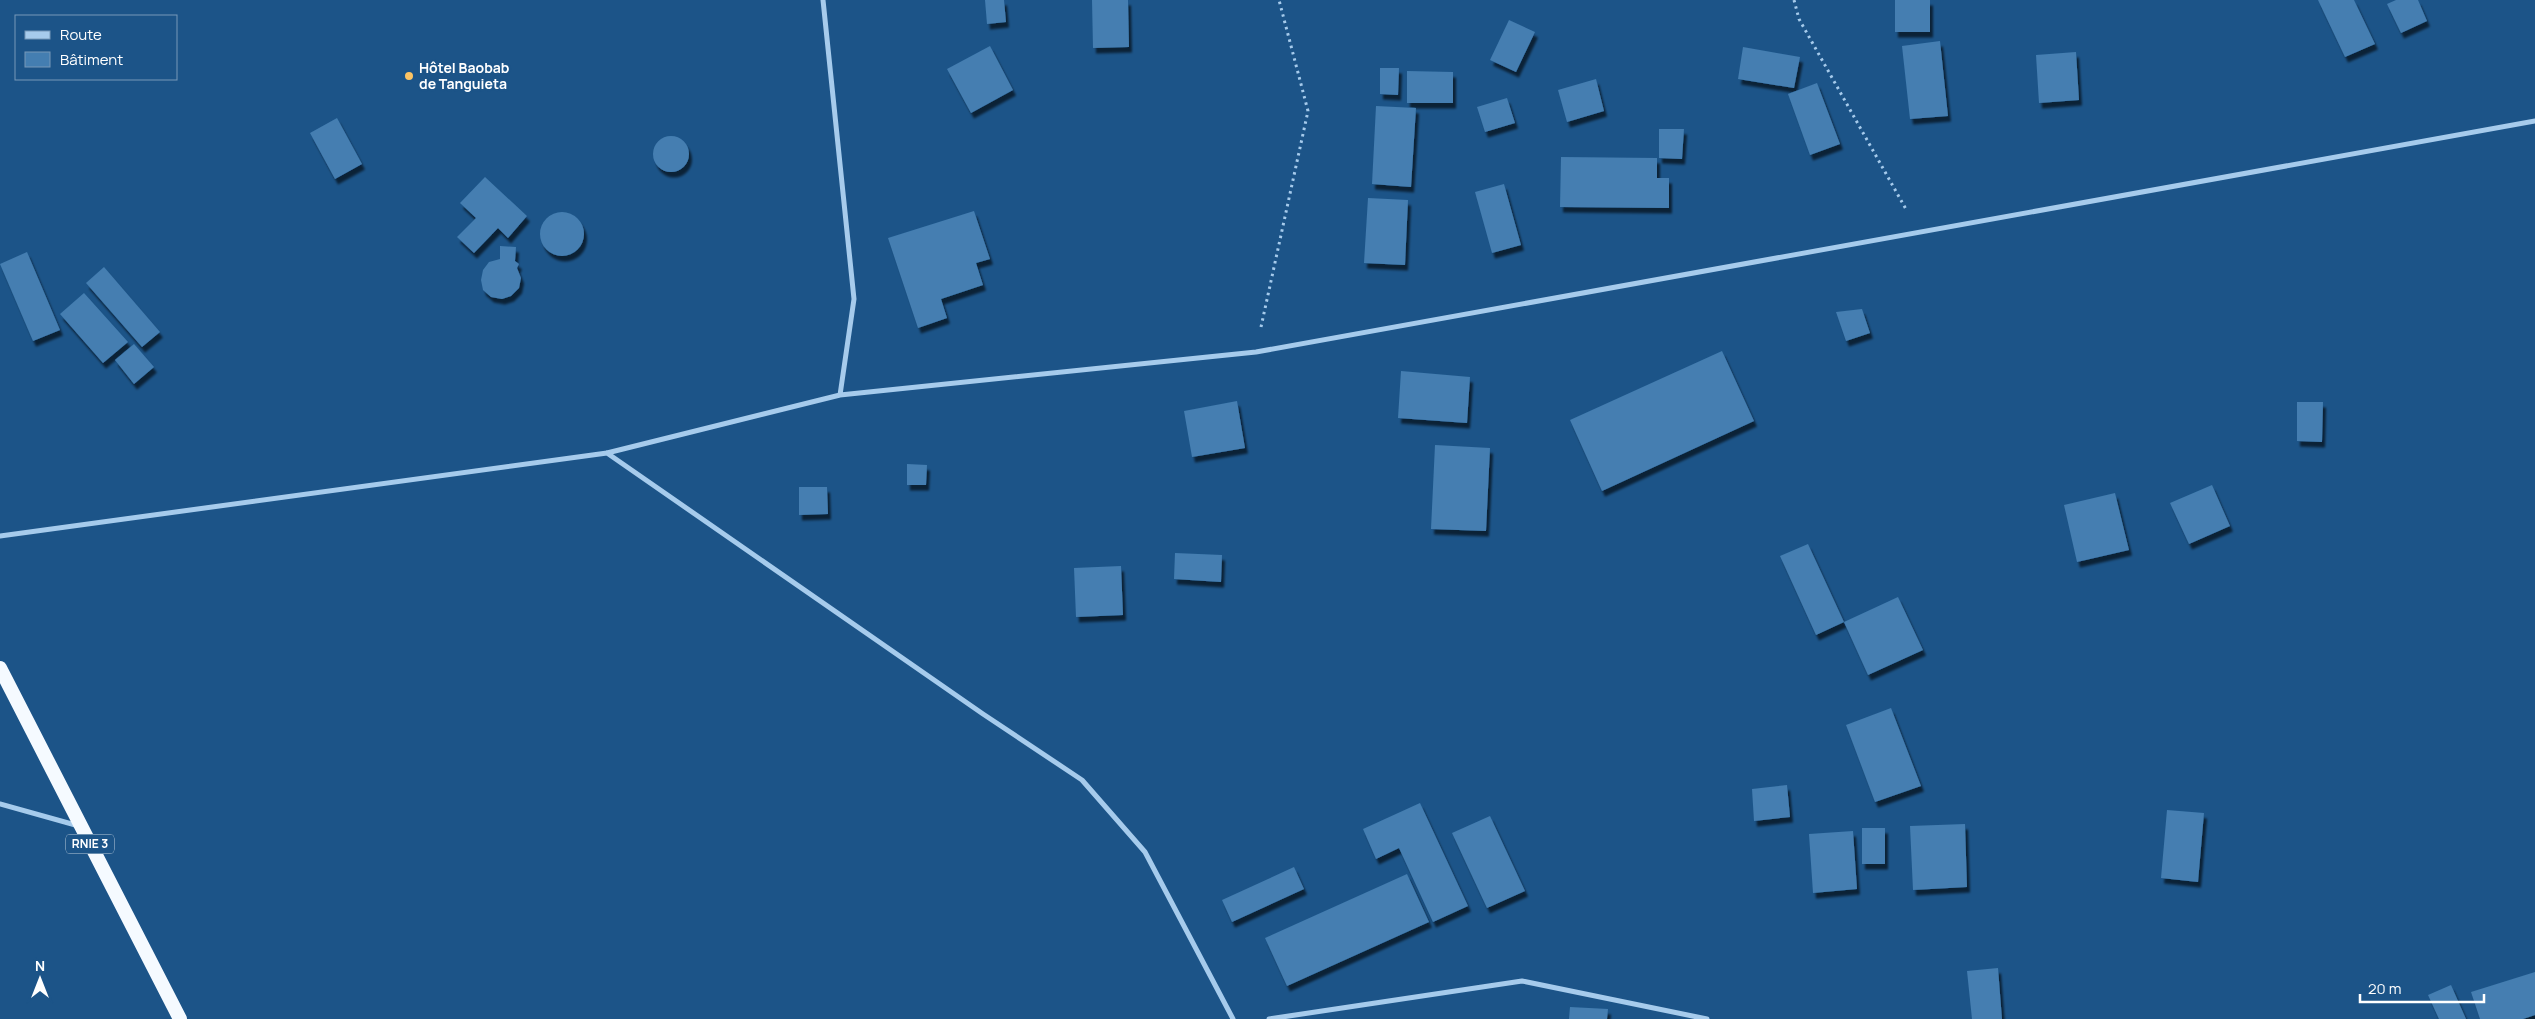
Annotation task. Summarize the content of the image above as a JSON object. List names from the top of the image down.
{
  "streets": {
    "highway": ["RNIE 3"]
  },
  "places": ["Hôtel Baobab de Tanguieta"],
  "legend": ["Route", "Bâtiment"],
  "scale_bar": "20 m",
  "north": "top"
}
